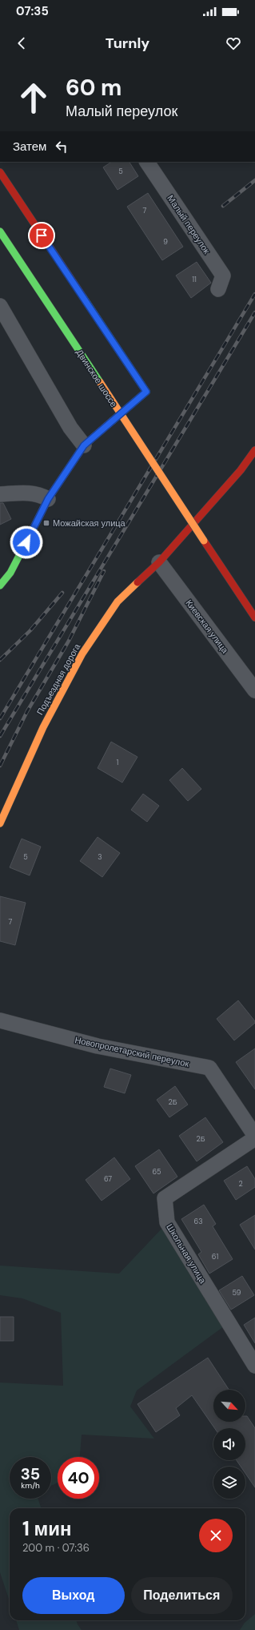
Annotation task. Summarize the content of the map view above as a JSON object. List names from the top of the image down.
{
  "streets": {
    "street": [
      "Малый переулок",
      "Двинское шоссе",
      "Киевская улица",
      "Подъездная дорога",
      "Новопролетарский переулок",
      "Школьная улица"
    ]
  },
  "crossings": [
    ["Киевская улица", "Подъездная дорога"],
    ["Новопролетарский переулок", "Школьная улица"]
  ],
  "places": {
    "transit": ["Можайская улица"]
  },
  "house_numbers": [
    "5",
    "7",
    "9",
    "11",
    "1",
    "5",
    "3",
    "7",
    "2Б",
    "2Б",
    "65",
    "67",
    "2",
    "63",
    "61",
    "59"
  ],
  "north": "bottom right",
  "page": {
    "status": "07:35",
    "header": "Turnly",
    "turn": ["60 m", "Малый переулок"],
    "then": "Затем",
    "speed": "35 km/h",
    "limit": "40",
    "heading": ["1 мин", "200 m · 07:36"],
    "buttons": ["Выход", "Поделиться"]
  }
}
